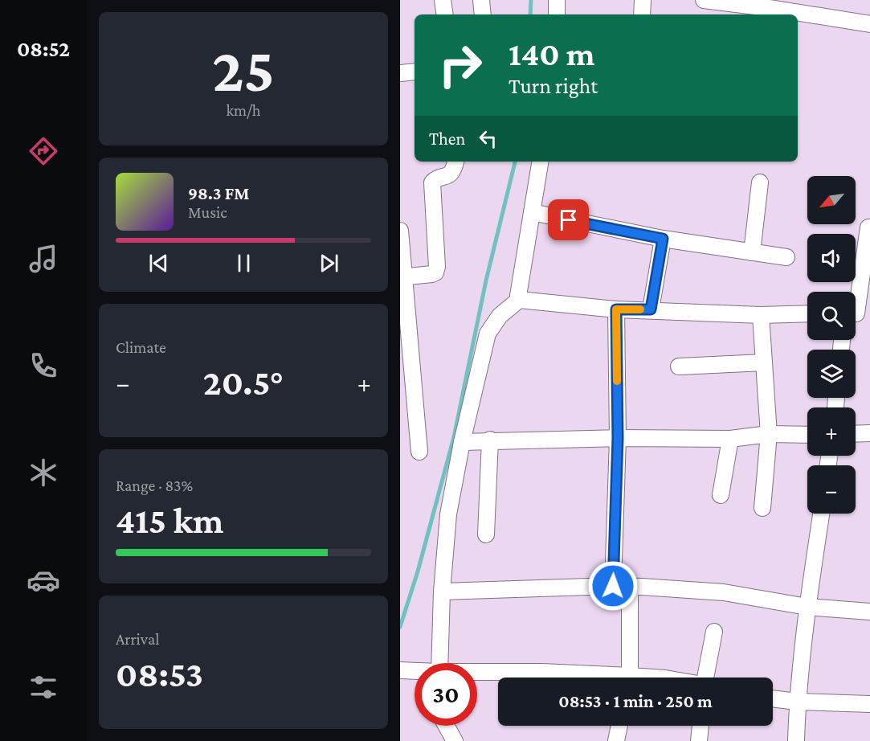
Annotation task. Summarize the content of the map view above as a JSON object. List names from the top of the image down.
{
  "north": "bottom left",
  "page": {
    "tabs": "08:52",
    "tile": [
      ["25", "km/h"],
      "Climate",
      ["Range · 83%", "415 km"],
      ["Arrival", "08:53"]
    ],
    "turn": ["140 m", "Turn right"],
    "then": "Then",
    "song": ["98.3 FM", "Music"],
    "map_buttons": ["+", "−"],
    "heat": ["−", "20.5°", "+"],
    "limit": "30",
    "trip": "08:53 · 1 min · 250 m"
  }
}
